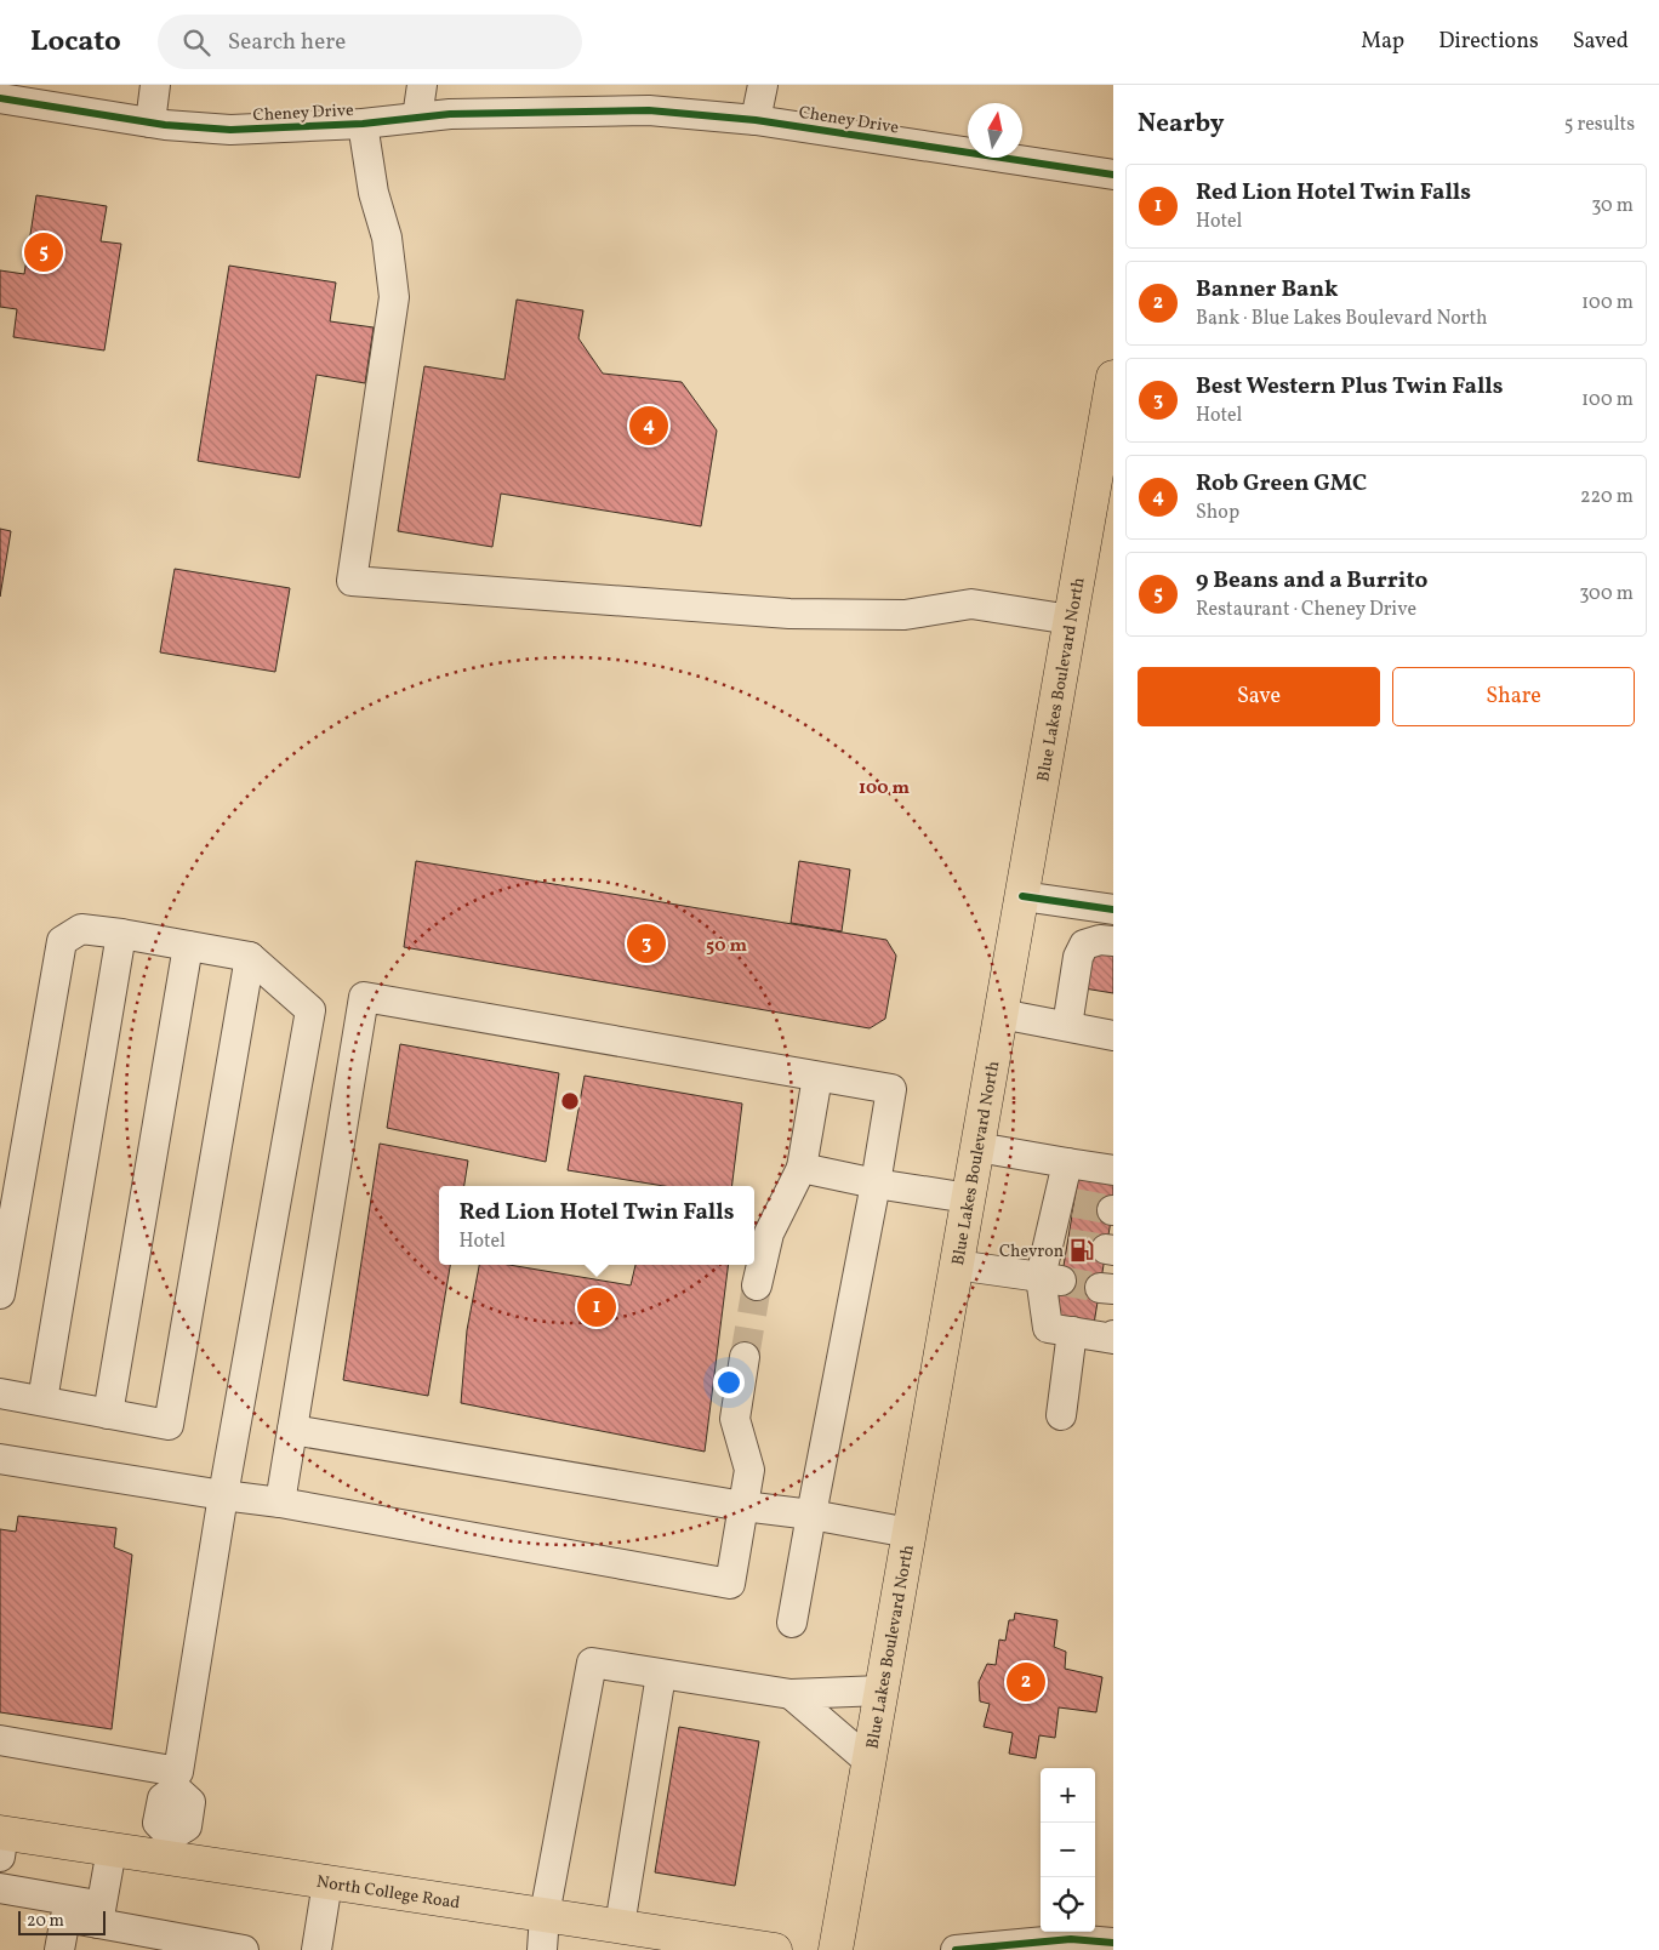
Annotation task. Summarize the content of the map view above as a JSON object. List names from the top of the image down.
{
  "streets": {
    "main road": ["Blue Lakes Boulevard North", "North College Road"],
    "street": ["Cheney Drive"]
  },
  "places": {
    "fuel station": ["Chevron"]
  },
  "scale_bar": "20 m",
  "north": "top",
  "page": {
    "header": "Locato",
    "search": "Search here",
    "nav": ["Map", "Directions", "Saved"],
    "heading": ["Nearby", "5 results"],
    "list": [
      {
        "mark": "1",
        "name": "Red Lion Hotel Twin Falls",
        "note": "Hotel",
        "value": "30 m"
      },
      {
        "mark": "2",
        "name": "Banner Bank",
        "note": "Bank · Blue Lakes Boulevard North",
        "value": "100 m"
      },
      {
        "mark": "3",
        "name": "Best Western Plus Twin Falls",
        "note": "Hotel",
        "value": "100 m"
      },
      {
        "mark": "4",
        "name": "Rob Green GMC",
        "note": "Shop",
        "value": "220 m"
      },
      {
        "mark": "5",
        "name": "9 Beans and a Burrito",
        "note": "Restaurant · Cheney Drive",
        "value": "300 m"
      }
    ],
    "pins": [
      "5",
      "4",
      "3",
      "1",
      "2"
    ],
    "buttons": ["Save", "Share"],
    "popup": ["Red Lion Hotel Twin Falls", "Hotel"],
    "map_buttons": ["+", "−"],
    "scale": "20 m"
  },
  "rings": ["100 m", "50 m"]
}
